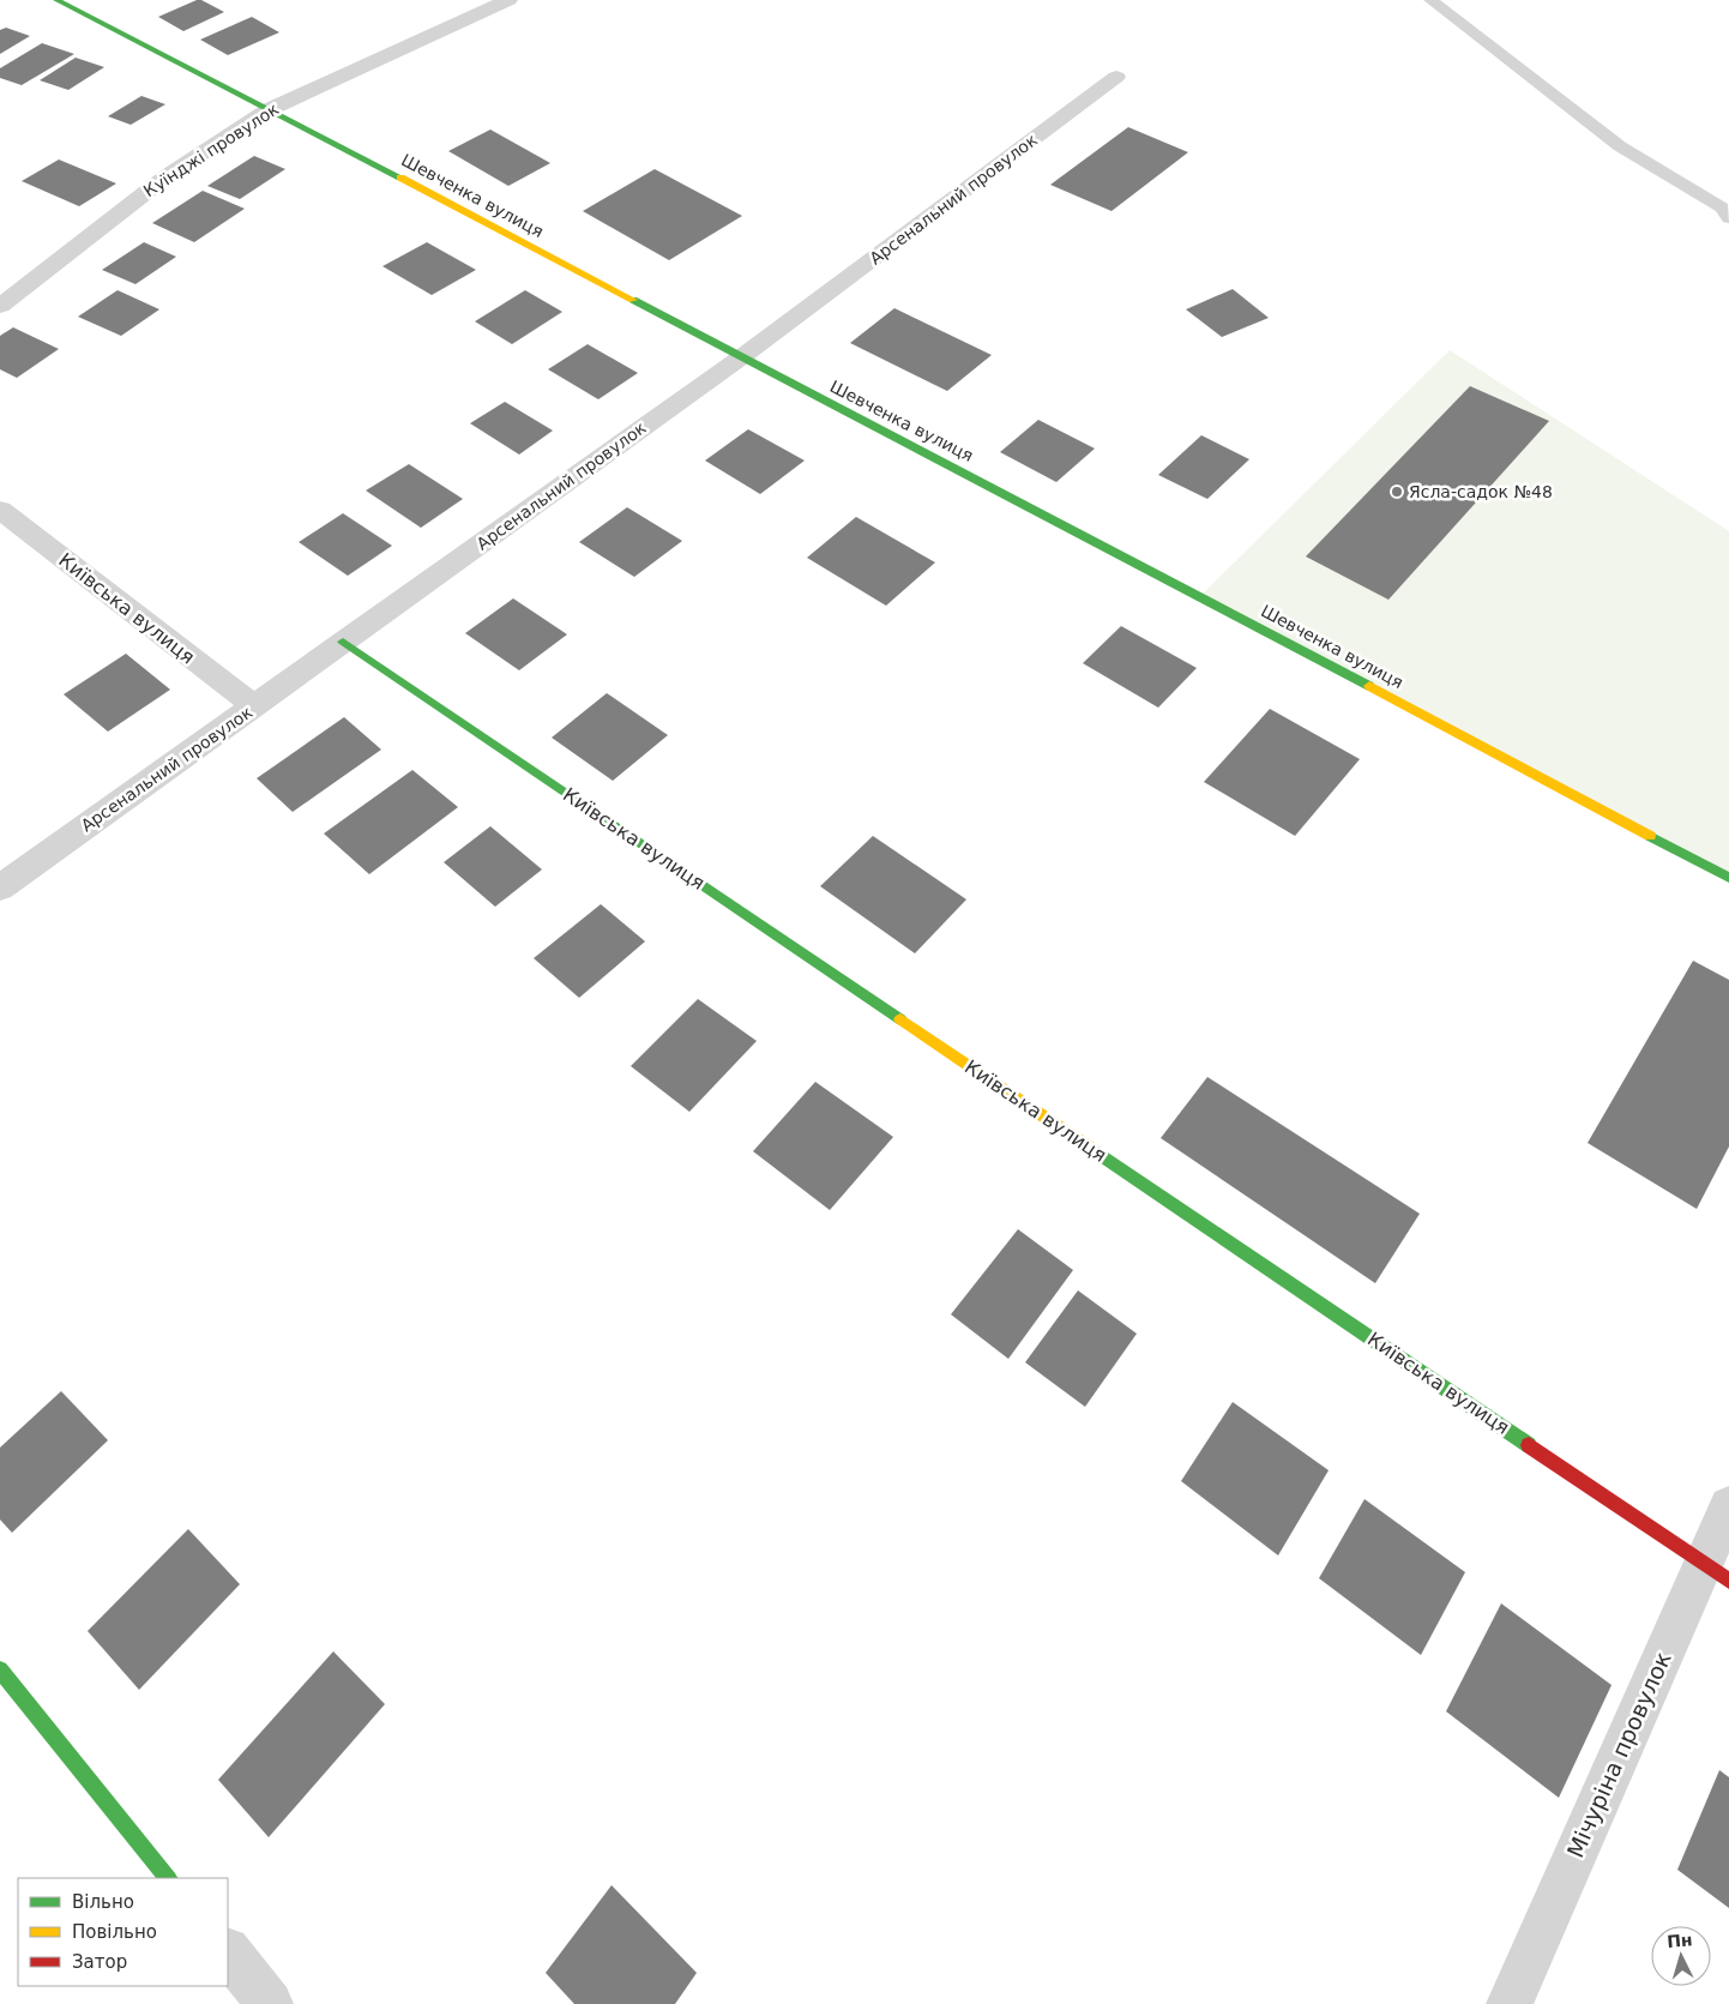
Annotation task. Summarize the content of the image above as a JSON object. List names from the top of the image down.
{
  "streets": {
    "street": [
      "Куїнджі провулок",
      "Шевченка вулиця",
      "Арсенальний провулок",
      "Київська вулиця",
      "Мічуріна провулок"
    ]
  },
  "crossings": [
    ["Куїнджі провулок", "Шевченка вулиця"],
    ["Шевченка вулиця", "Арсенальний провулок"],
    ["Арсенальний провулок", "Київська вулиця"],
    ["Київська вулиця", "Мічуріна провулок"]
  ],
  "places": ["Ясла-садок №48"],
  "legend": ["Вільно", "Повільно", "Затор"],
  "north": "top"
}
